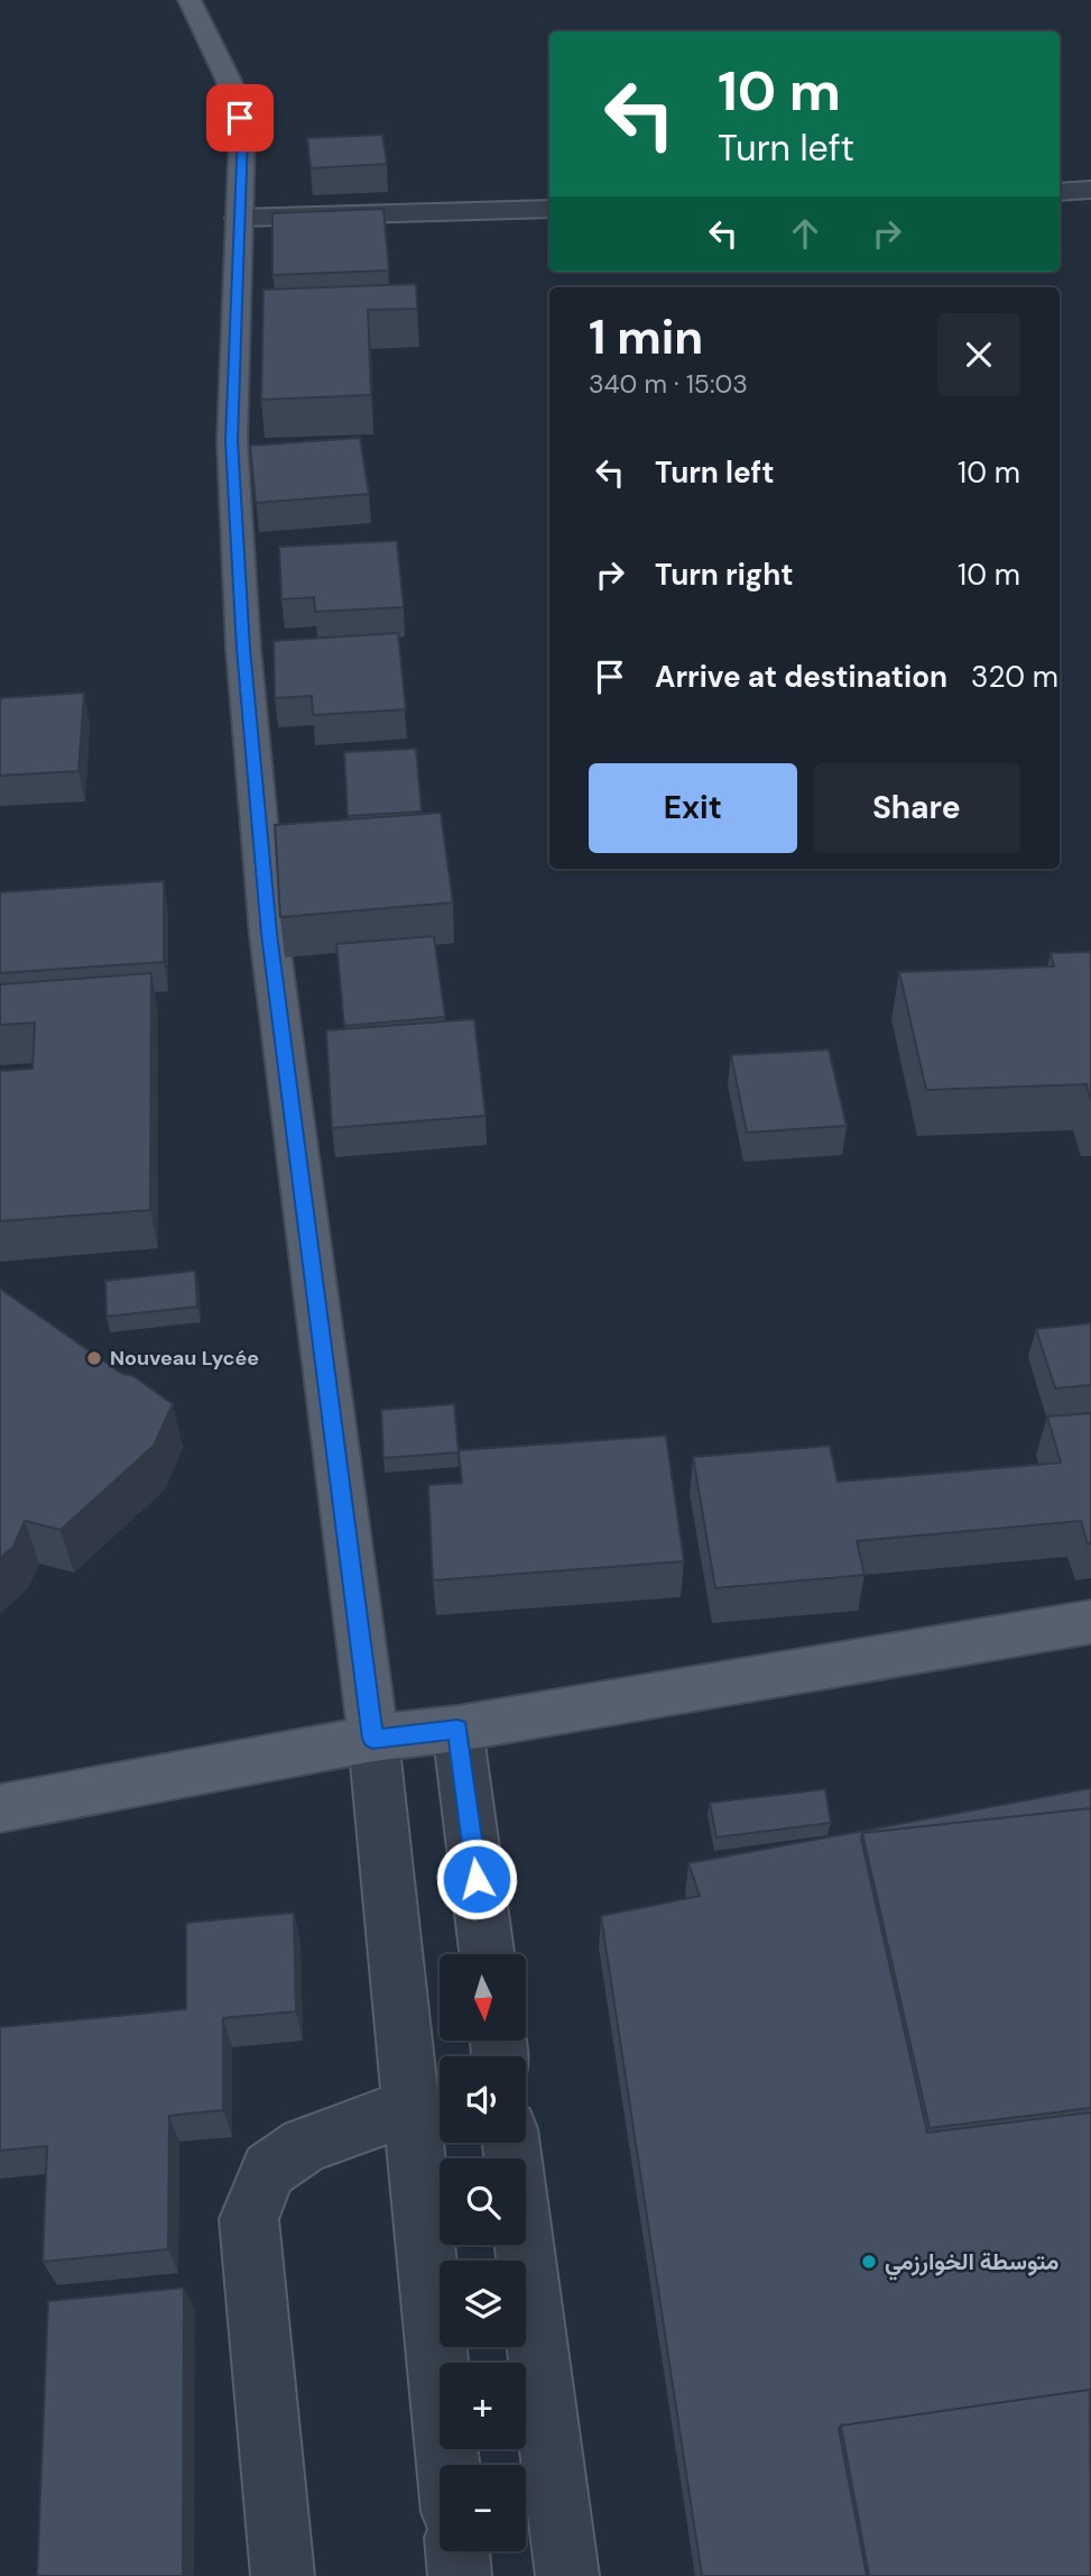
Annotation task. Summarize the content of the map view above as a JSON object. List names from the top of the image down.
{
  "places": ["Nouveau Lycée", "متوسطة الخوارزمي"],
  "north": "bottom",
  "page": {
    "turn": ["10 m", "Turn left"],
    "heading": ["1 min", "340 m · 15:03"],
    "list": [
      {
        "name": "Turn left",
        "value": "10 m"
      },
      {
        "name": "Turn right",
        "value": "10 m"
      },
      {
        "name": "Arrive at destination",
        "value": "320 m"
      }
    ],
    "buttons": ["Exit", "Share"],
    "map_buttons": ["+", "−"]
  }
}
